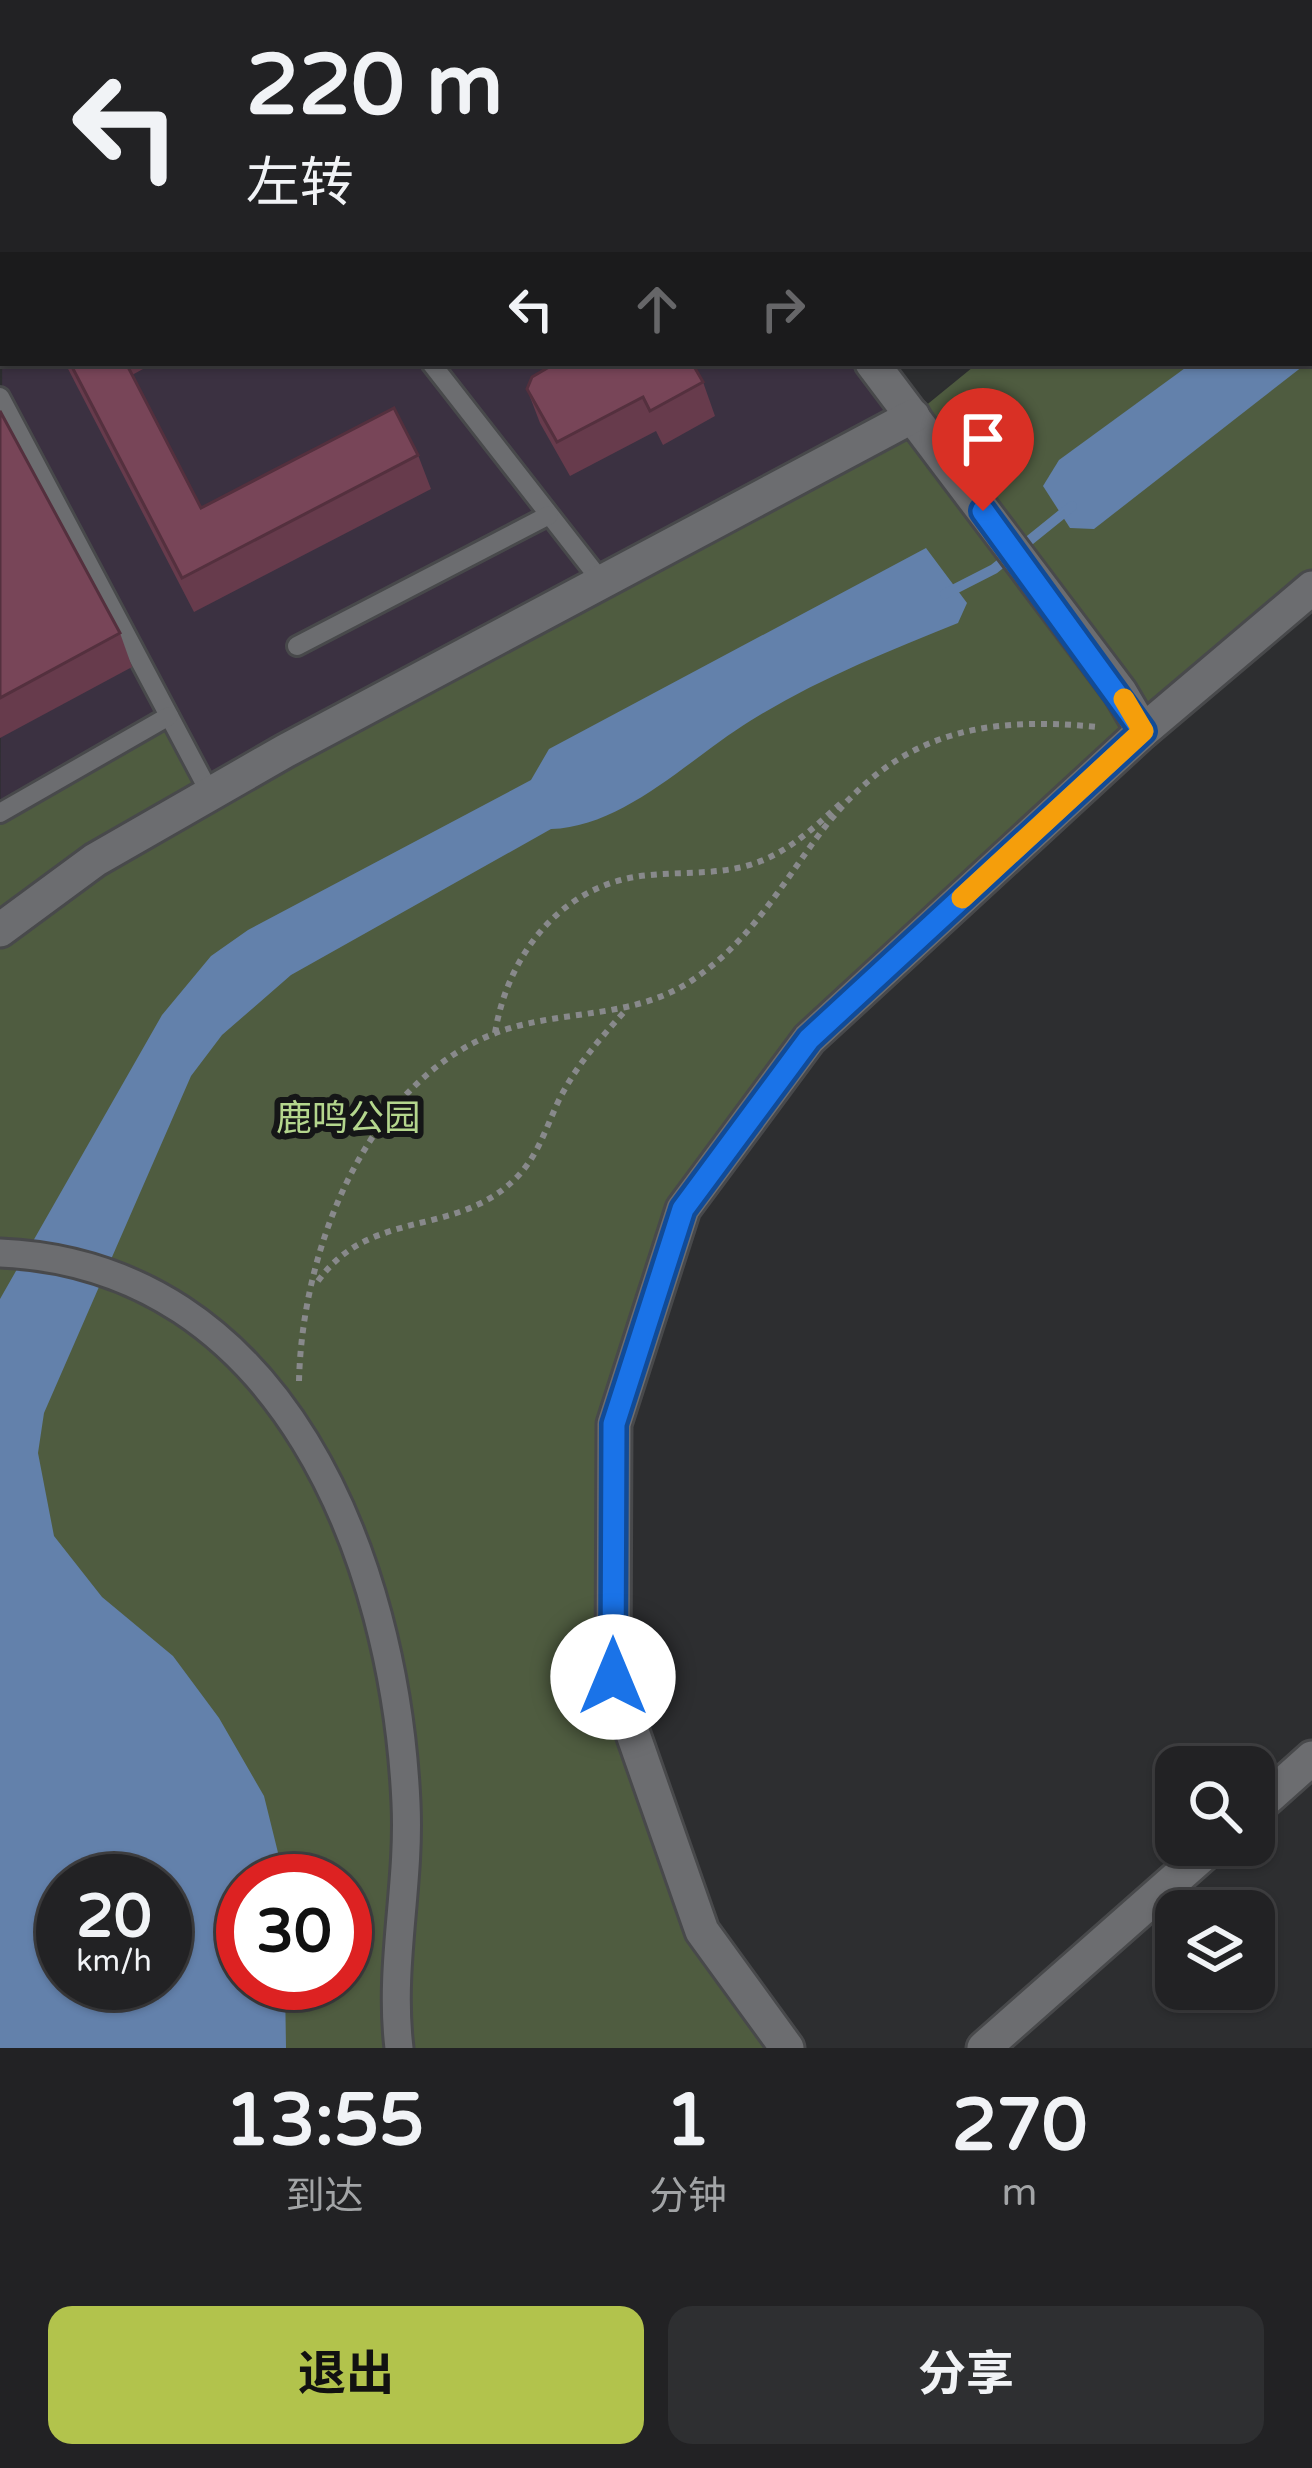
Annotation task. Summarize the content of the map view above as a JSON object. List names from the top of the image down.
{
  "parks": ["鹿鸣公园"],
  "page": {
    "turn": ["220 m", "左转"],
    "speed": "20 km/h",
    "limit": "30",
    "eta": [
      "13:55",
      "到达",
      "1",
      "分钟",
      "270",
      "m"
    ],
    "buttons": ["退出", "分享"]
  }
}
